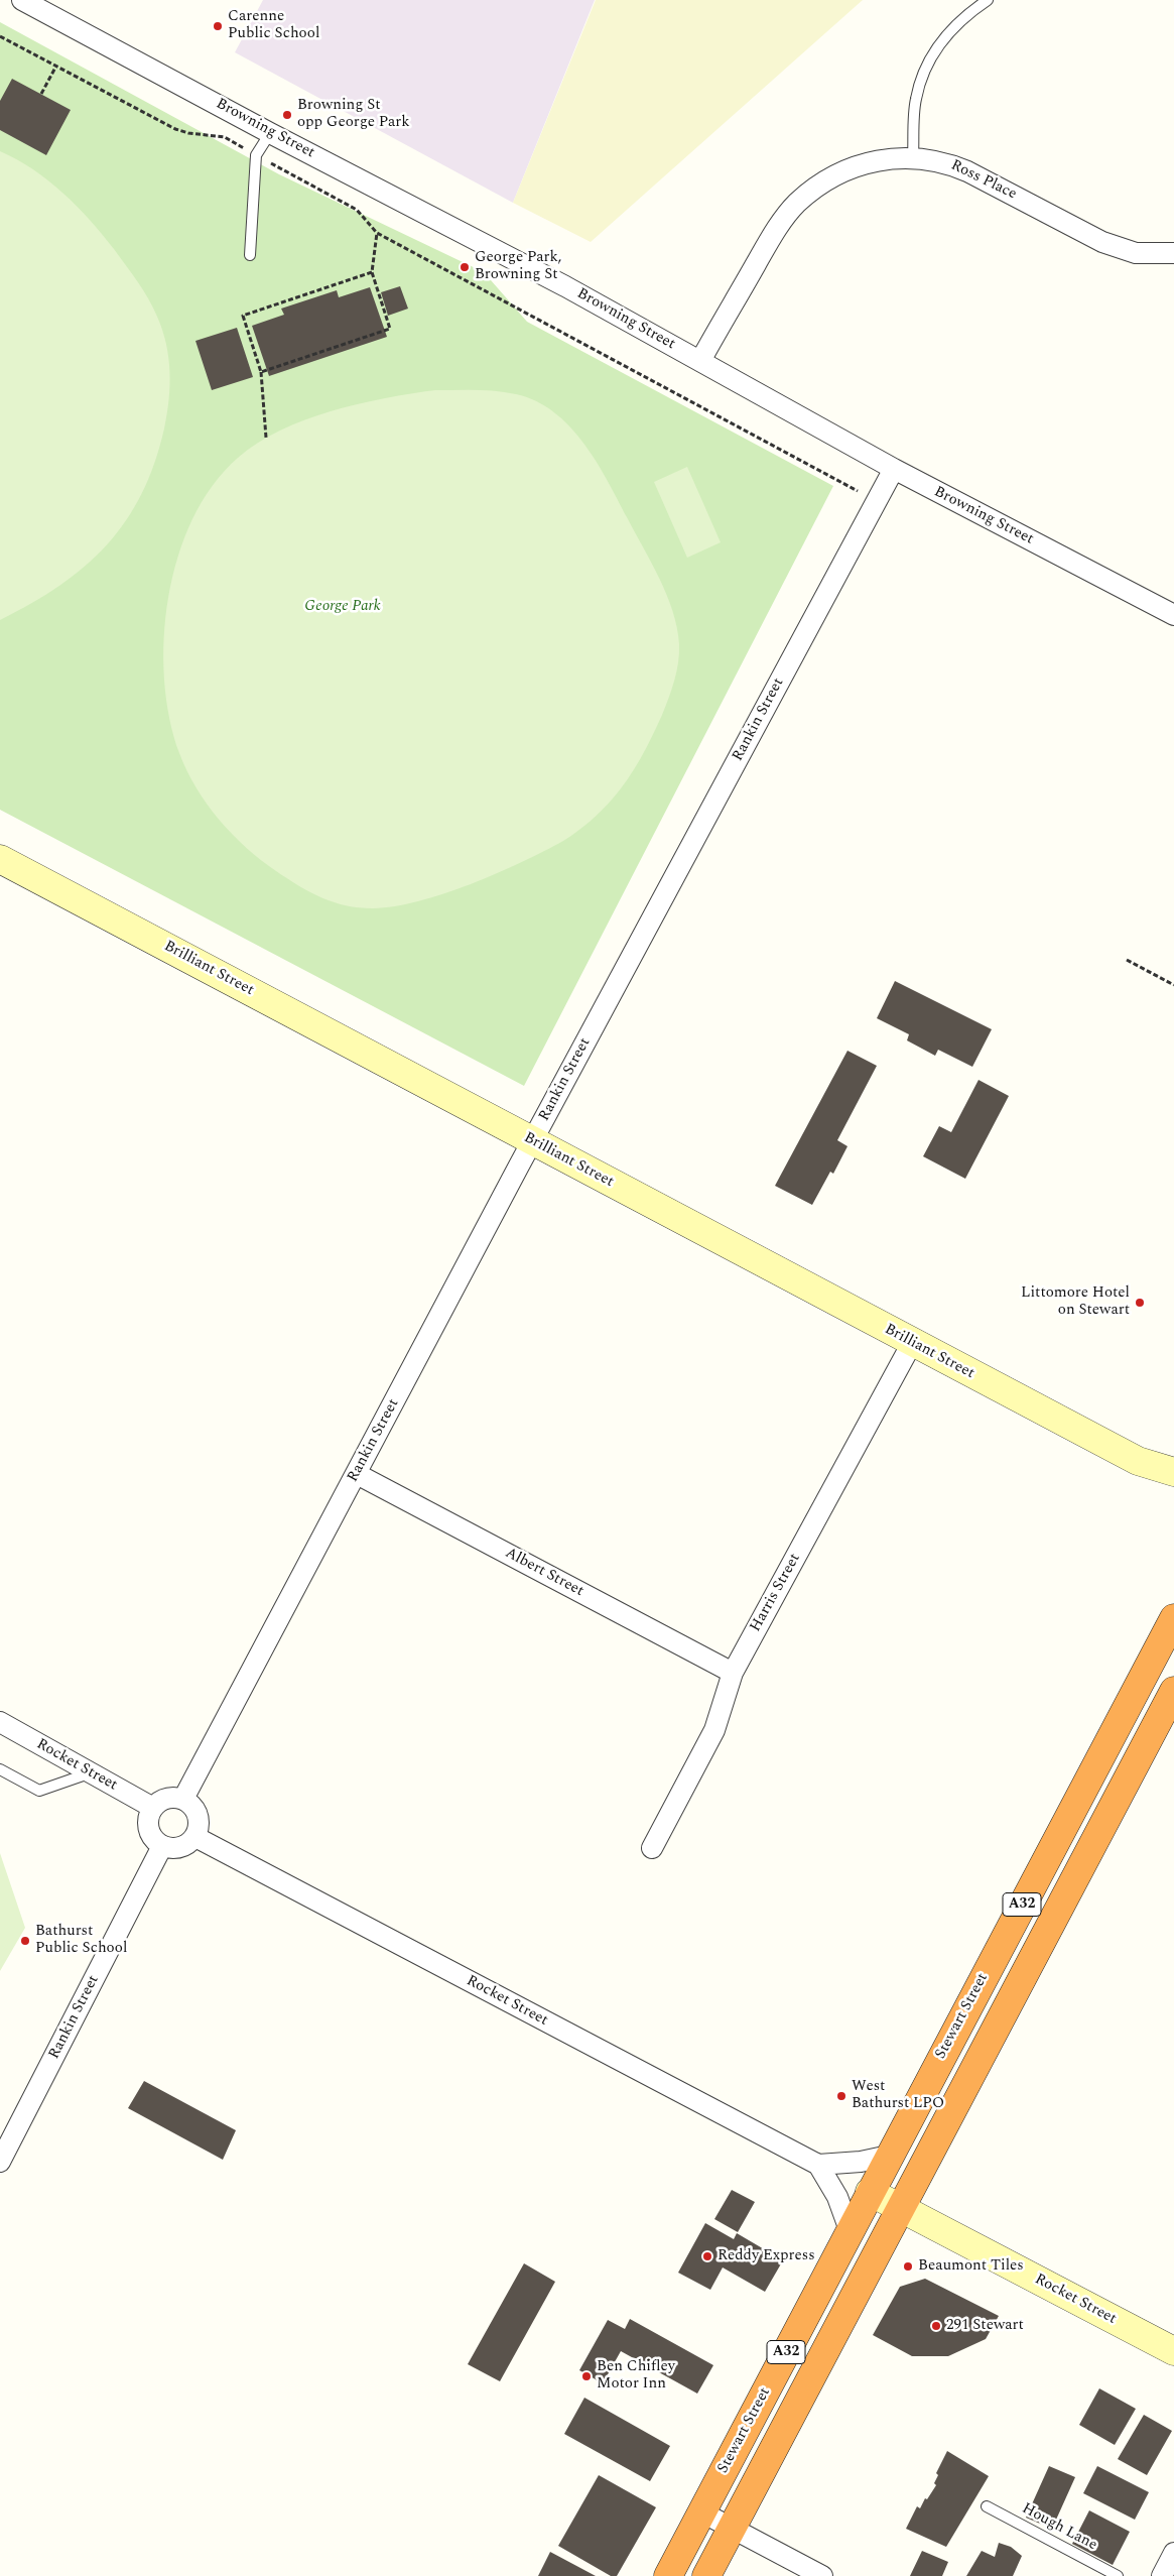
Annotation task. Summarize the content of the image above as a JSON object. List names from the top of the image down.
{
  "streets": {
    "highway": ["A32", "Stewart Street"],
    "street": [
      "Browning Street",
      "Ross Place",
      "Rankin Street",
      "Brilliant Street",
      "Albert Street",
      "Harris Street",
      "Rocket Street"
    ],
    "lane": ["Hough Lane"]
  },
  "crossings": [
    ["Browning Street", "Ross Place"],
    ["Browning Street", "Rankin Street"],
    ["Rankin Street", "Brilliant Street"],
    ["Rankin Street", "Albert Street"],
    ["Rankin Street", "Rocket Street"],
    ["Brilliant Street", "Harris Street"],
    ["Albert Street", "Harris Street"],
    ["Rocket Street", "A32"],
    ["Rocket Street", "Stewart Street"]
  ],
  "parks": ["George Park"],
  "places": [
    "Carenne Public School",
    "Browning St opp George Park",
    "George Park, Browning St",
    "Littomore Hotel on Stewart",
    "Bathurst Public School",
    "West Bathurst LPO",
    "Reddy Express",
    "Beaumont Tiles",
    "291 Stewart",
    "Ben Chifley Motor Inn"
  ]
}
